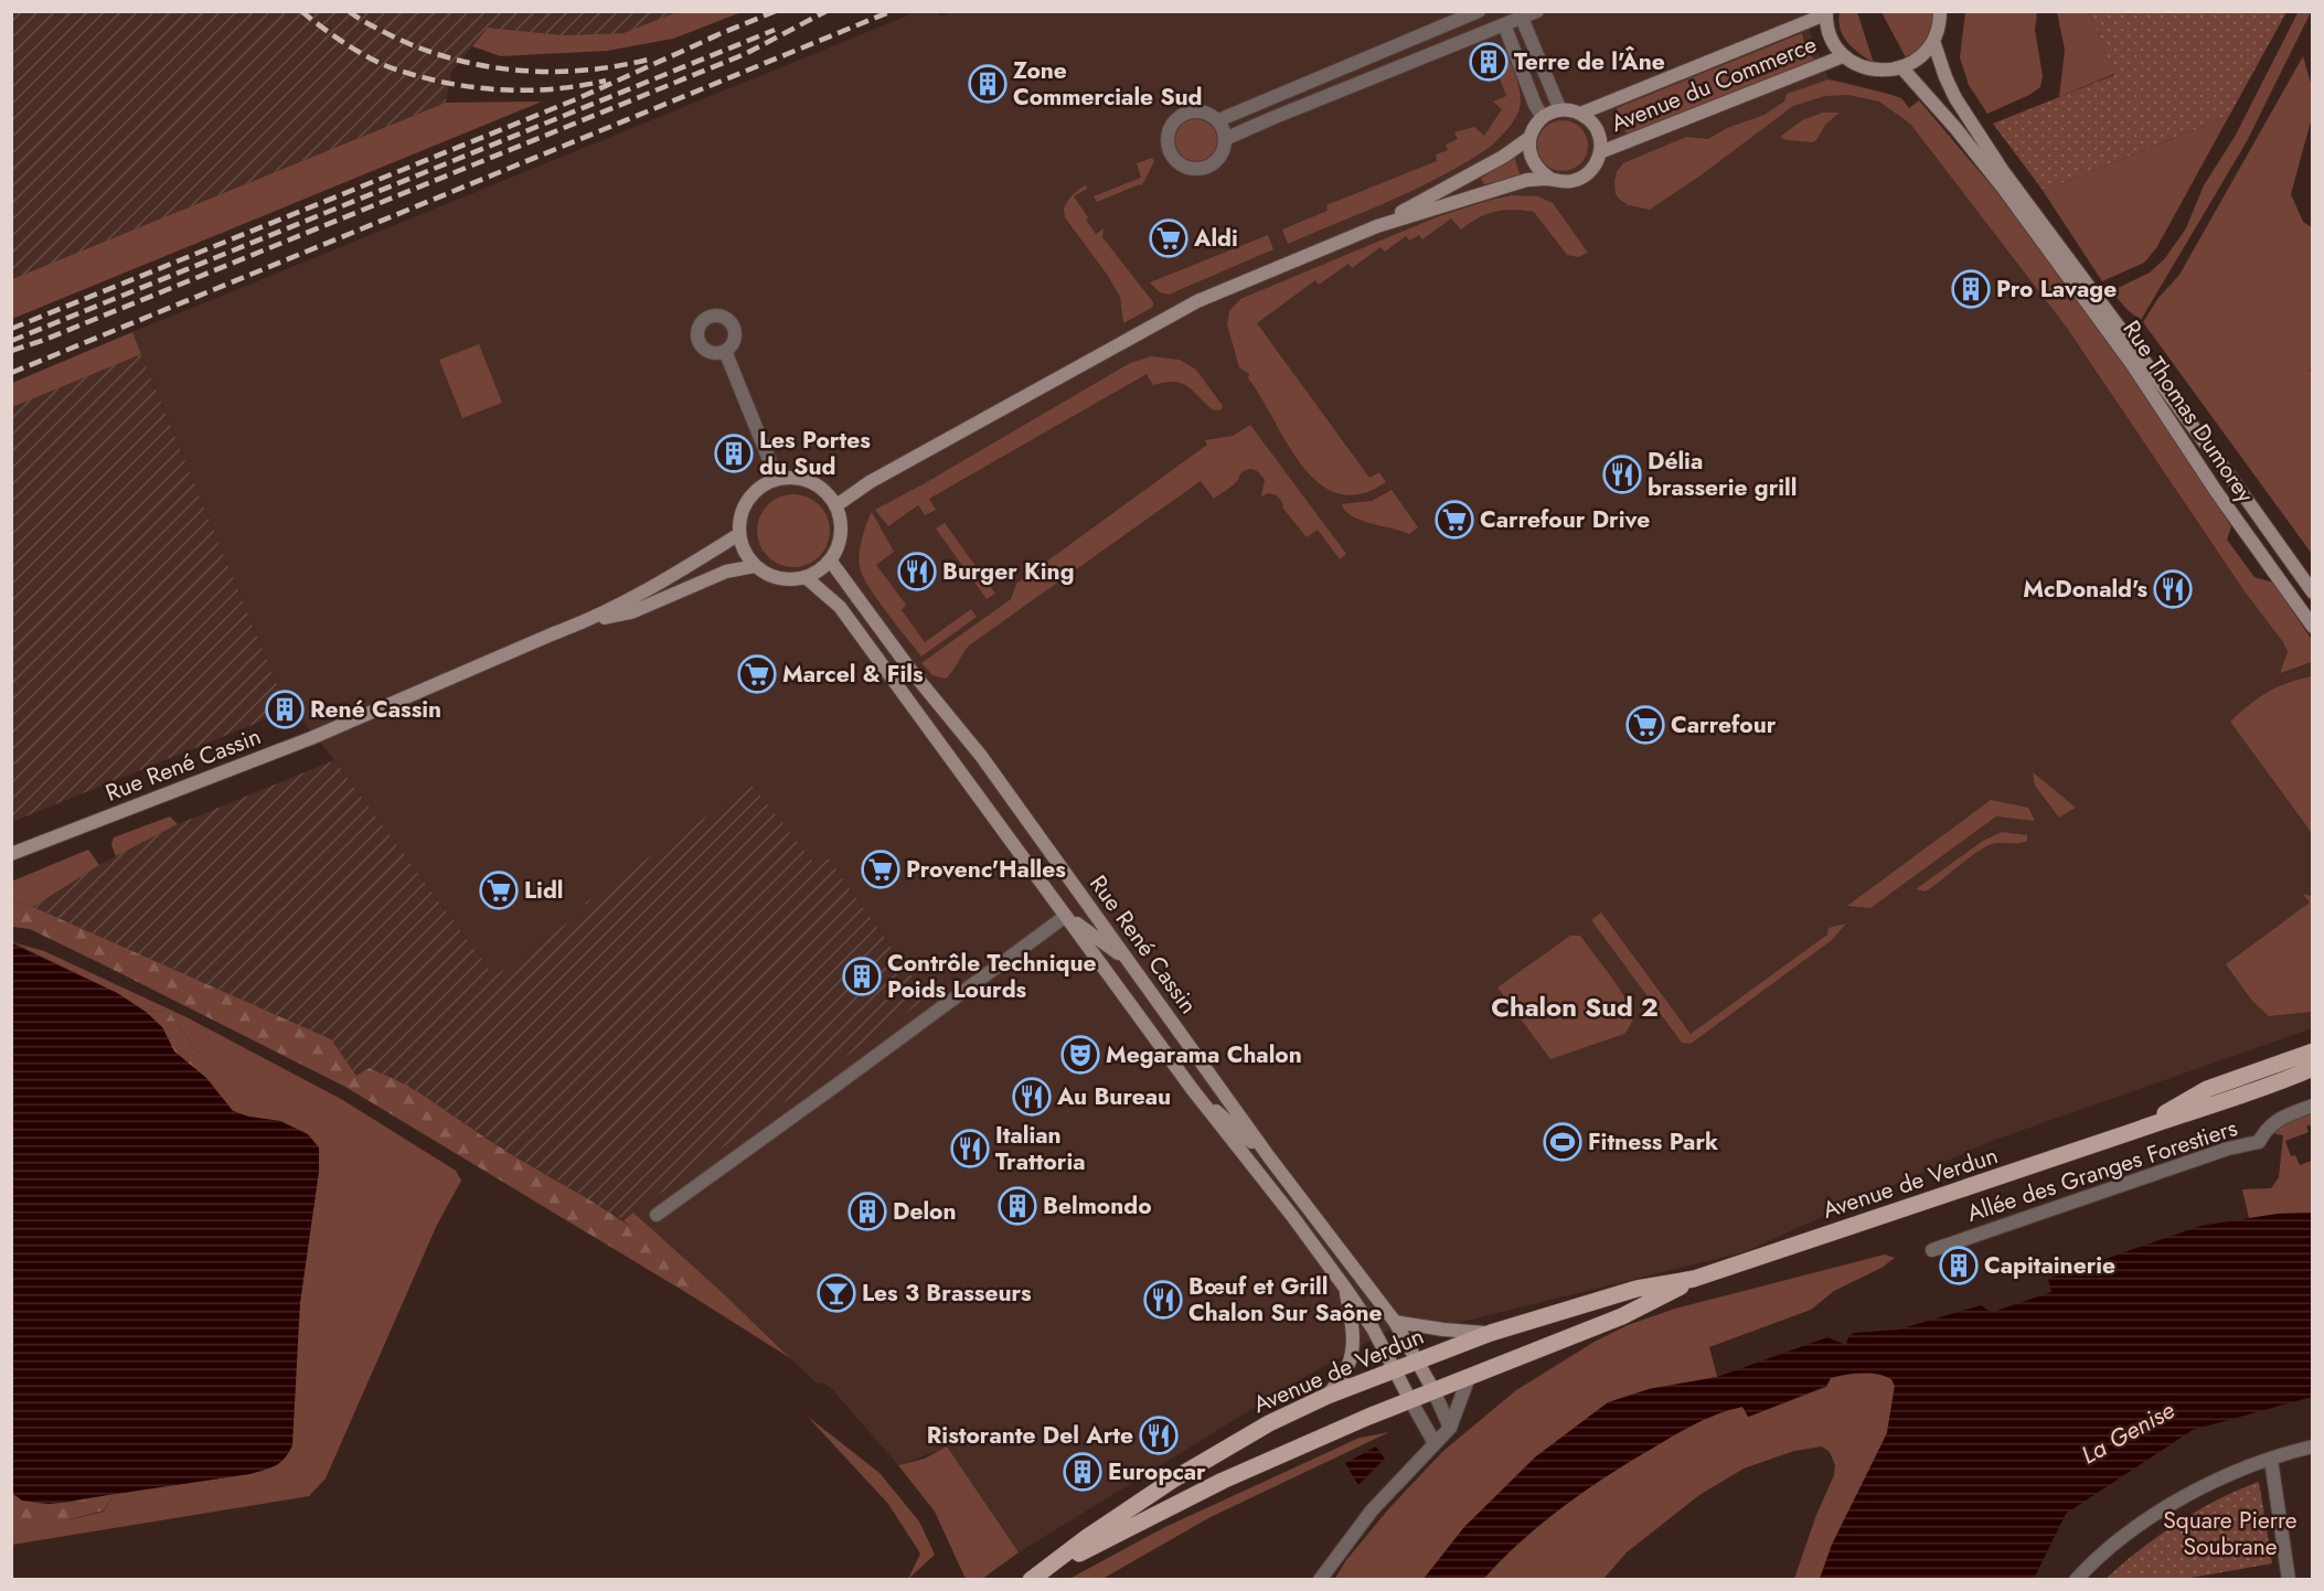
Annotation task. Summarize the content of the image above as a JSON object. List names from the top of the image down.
{
  "streets": {
    "main road": [
      "Avenue du Commerce",
      "Rue Thomas Dumorey",
      "Rue René Cassin",
      "Avenue de Verdun"
    ],
    "street": ["Allée des Granges Forestiers"]
  },
  "crossings": [
    ["Rue René Cassin", "Avenue de Verdun"]
  ],
  "districts": ["Chalon Sud 2"],
  "water": ["La Genise"],
  "parks": ["Square Pierre Soubrane"],
  "places": {
    "building": [
      "Terre de l'Âne",
      "Zone Commerciale Sud",
      "Pro Lavage",
      "Les Portes du Sud",
      "René Cassin",
      "Contrôle Technique Poids Lourds",
      "Belmondo",
      "Delon",
      "Capitainerie",
      "Europcar"
    ],
    "supermarket": [
      "Aldi",
      "Carrefour Drive",
      "Marcel & Fils",
      "Carrefour",
      "Provenc'Halles",
      "Lidl"
    ],
    "restaurant": [
      "Délia brasserie grill",
      "Burger King",
      "McDonald's",
      "Au Bureau",
      "Italian Trattoria",
      "Bœuf et Grill Chalon Sur Saône",
      "Ristorante Del Arte"
    ],
    "theatre": ["Megarama Chalon"],
    "sports": ["Fitness Park"],
    "bar": ["Les 3 Brasseurs"]
  }
}
